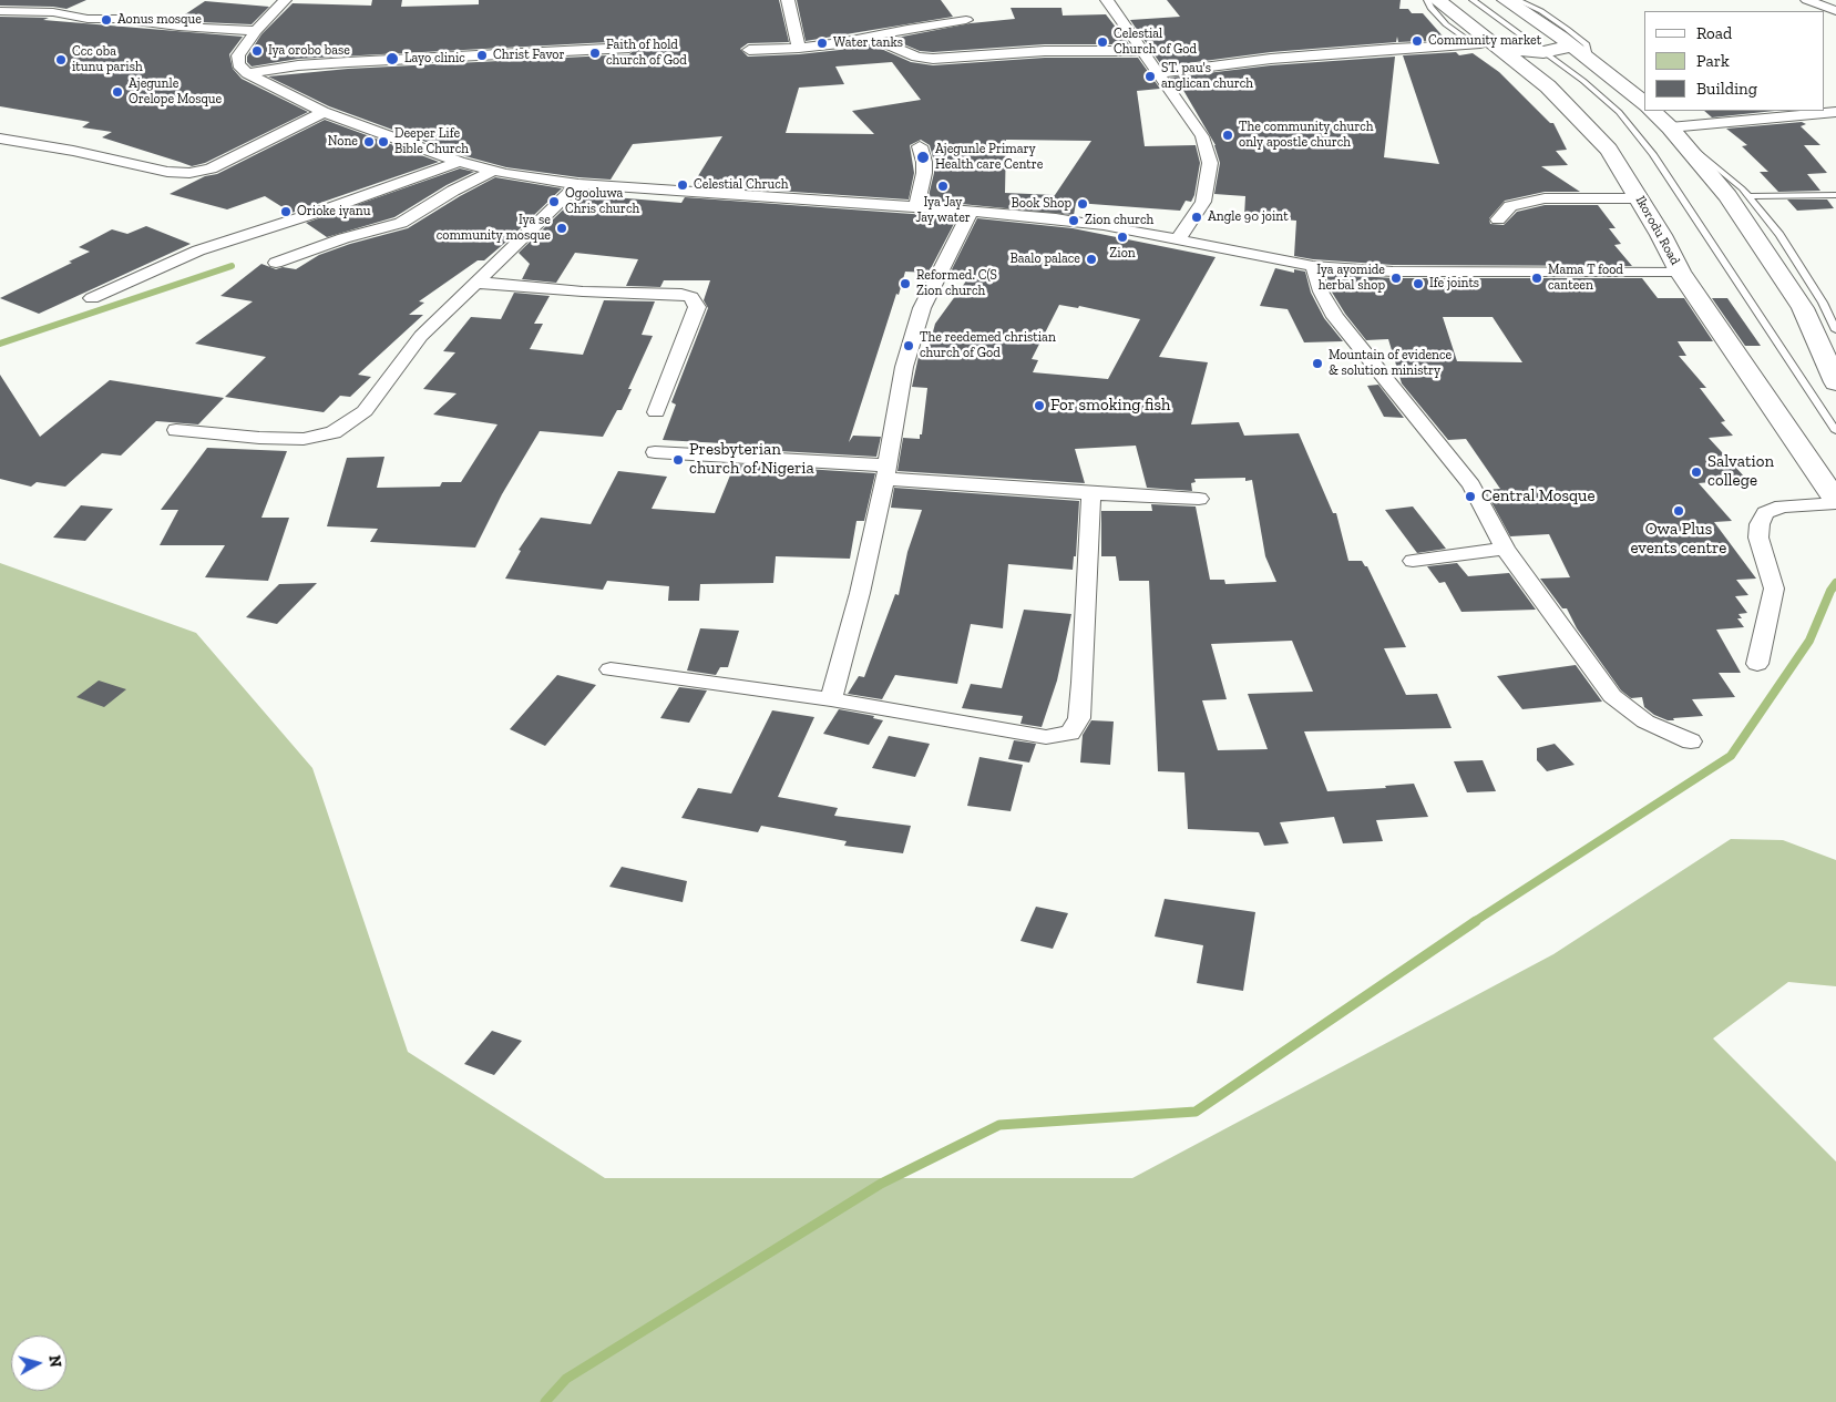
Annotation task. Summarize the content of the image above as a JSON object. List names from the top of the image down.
{
  "streets": {
    "highway": ["Ikorodu Road"]
  },
  "places": [
    "Aonus mosque",
    "Community market",
    "Celestial Church of God",
    "Water tanks",
    "Iya orobo base",
    "Faith of hold church of God",
    "Christ Favor",
    "Layo clinic",
    "Ccc oba itunu parish",
    "ST. pau's anglican church",
    "Ajegunle Orelope Mosque",
    "The community church only apostle church",
    "None",
    "Deeper Life Bible Church",
    "Ajegunle Primary Health care Centre",
    "Celestial Chruch",
    "Iya Jay Jay water",
    "Ogooluwa Chris church",
    "Book Shop",
    "Orioke iyanu",
    "Angle 90 joint",
    "Zion church",
    "Iya se community mosque",
    "Zion",
    "Baalo palace",
    "Iya ayomide herbal shop",
    "Mama T food canteen",
    "Reformed. C(S Zion church",
    "Ife joints",
    "The reedemed christian church of God",
    "Mountain of evidence & solution ministry",
    "For smoking fish",
    "Presbyterian church of Nigeria",
    "Salvation college",
    "Central Mosque",
    "Owa Plus events centre"
  ],
  "legend": ["Road", "Park", "Building"],
  "north": "right"
}
